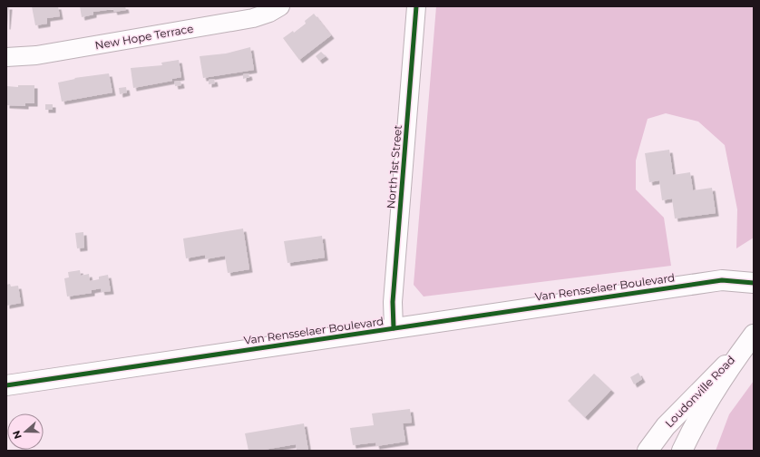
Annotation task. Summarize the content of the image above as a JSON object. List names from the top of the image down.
{
  "streets": {
    "street": [
      "New Hope Terrace",
      "North 1st Street",
      "Van Rensselaer Boulevard",
      "Loudonville Road"
    ]
  },
  "crossings": [
    ["North 1st Street", "Van Rensselaer Boulevard"]
  ],
  "north": "left"
}
